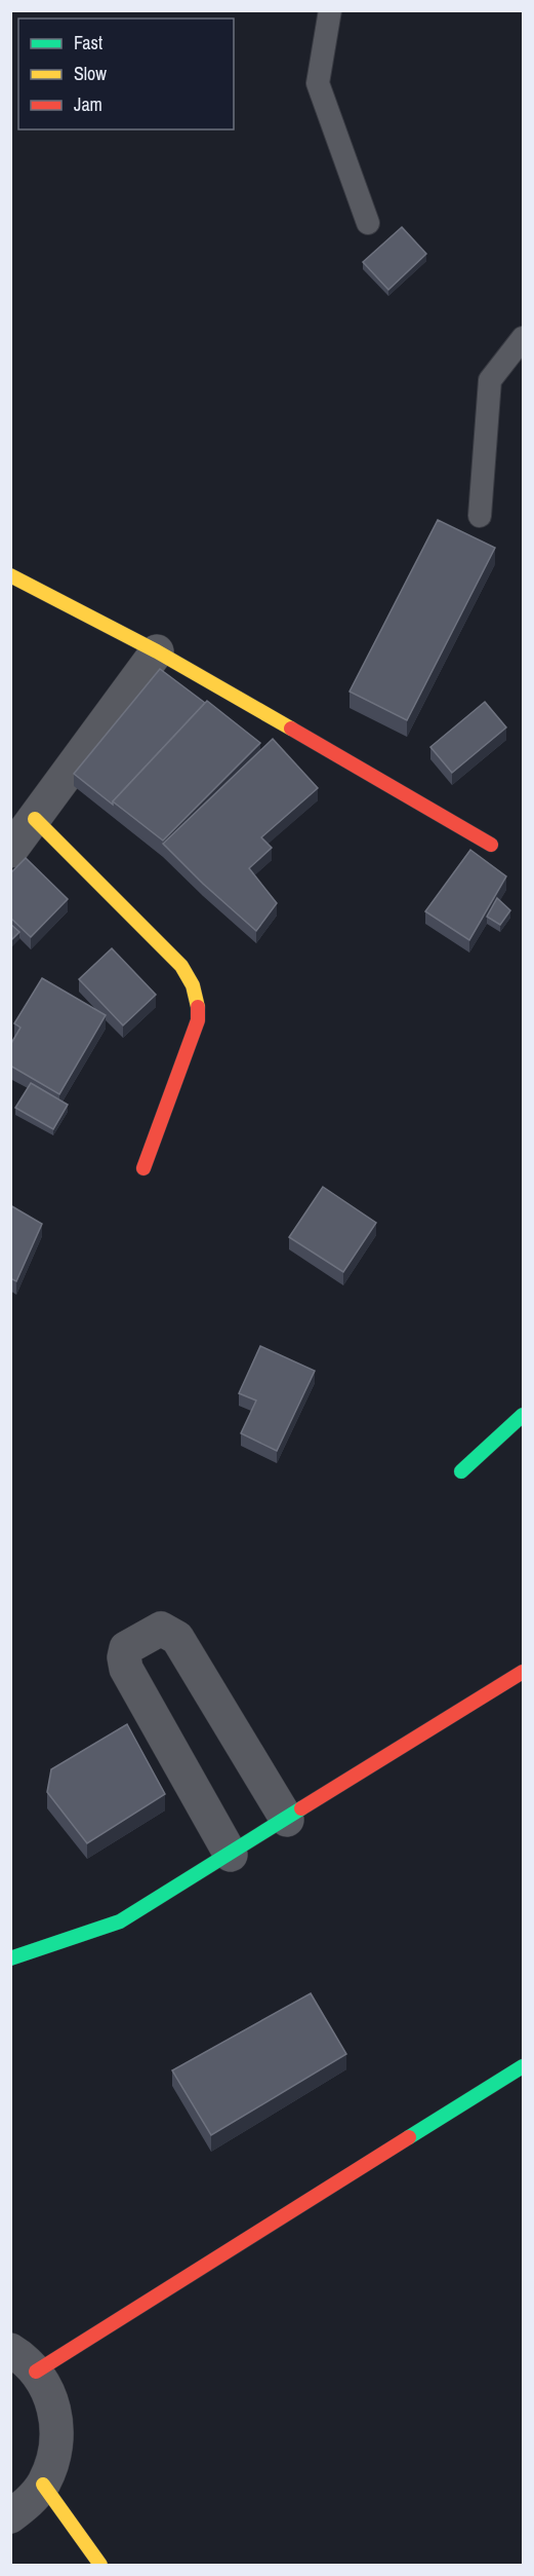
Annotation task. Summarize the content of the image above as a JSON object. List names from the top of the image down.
{
  "legend": ["Fast", "Slow", "Jam"]
}
